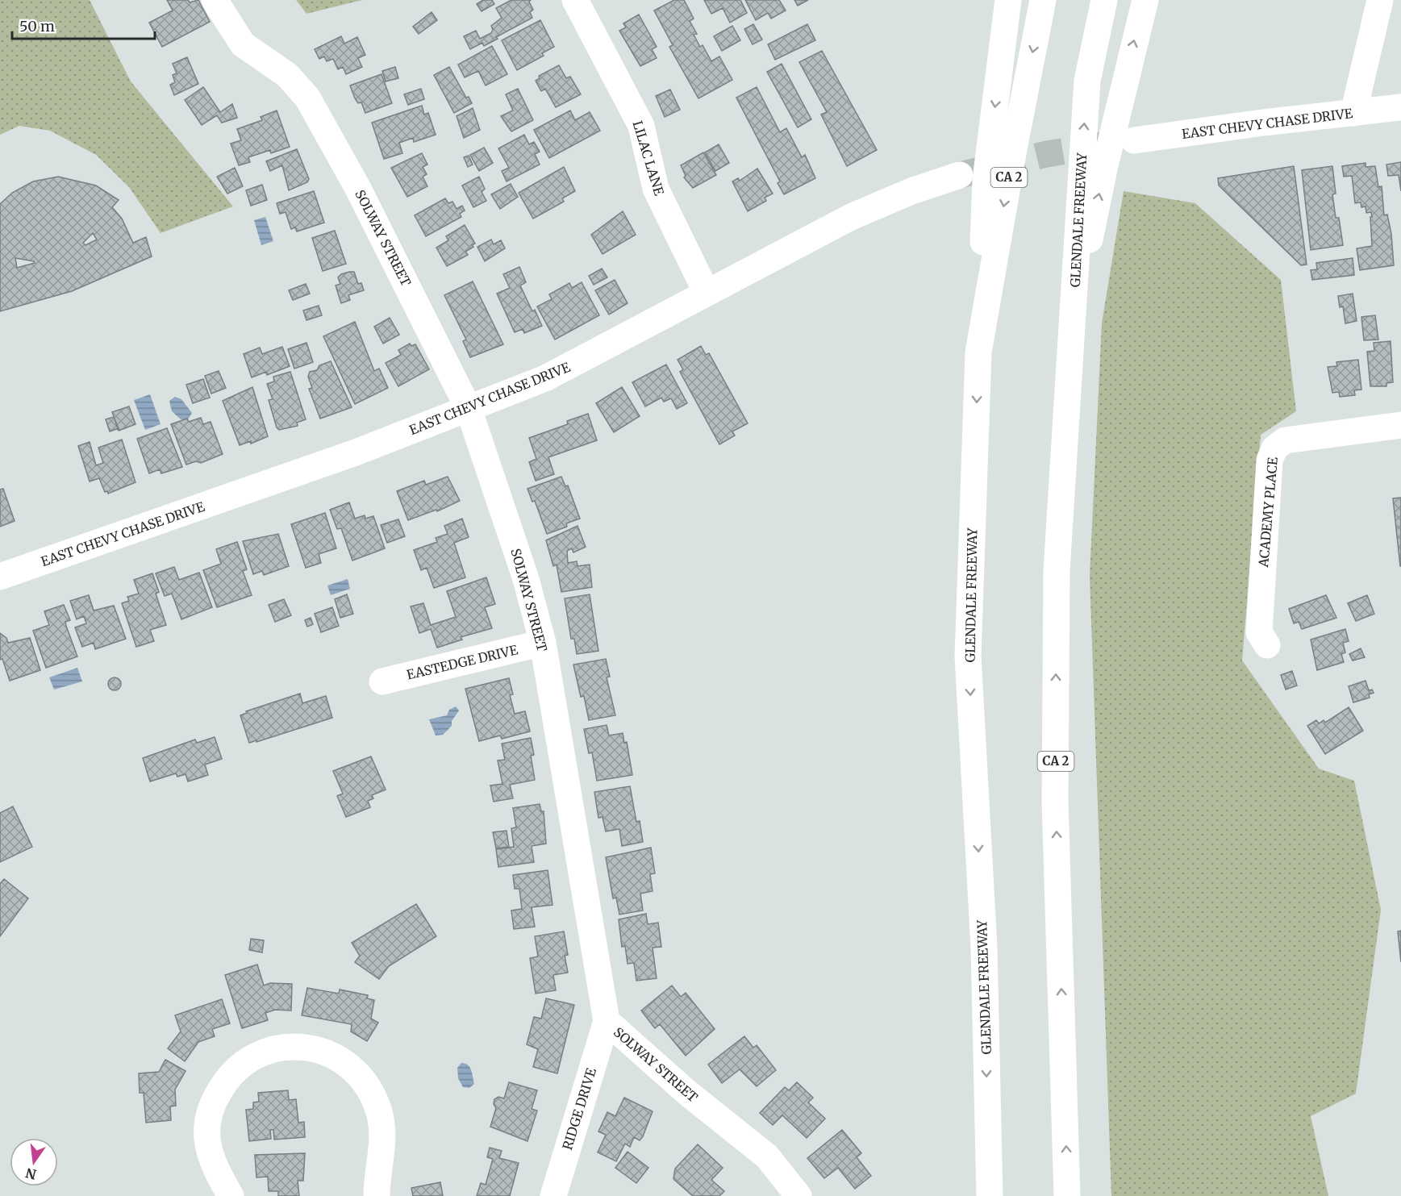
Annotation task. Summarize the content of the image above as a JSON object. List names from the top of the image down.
{
  "streets": {
    "main road": [
      "EAST CHEVY CHASE DRIVE",
      "LILAC LANE",
      "CA 2",
      "GLENDALE FREEWAY",
      "SOLWAY STREET",
      "ACADEMY PLACE",
      "EASTEDGE DRIVE",
      "RIDGE DRIVE"
    ]
  },
  "crossings": [
    ["EAST CHEVY CHASE DRIVE", "LILAC LANE"],
    ["EAST CHEVY CHASE DRIVE", "SOLWAY STREET"],
    ["SOLWAY STREET", "EASTEDGE DRIVE"],
    ["SOLWAY STREET", "RIDGE DRIVE"]
  ],
  "scale_bar": "50 m",
  "north": "bottom"
}
